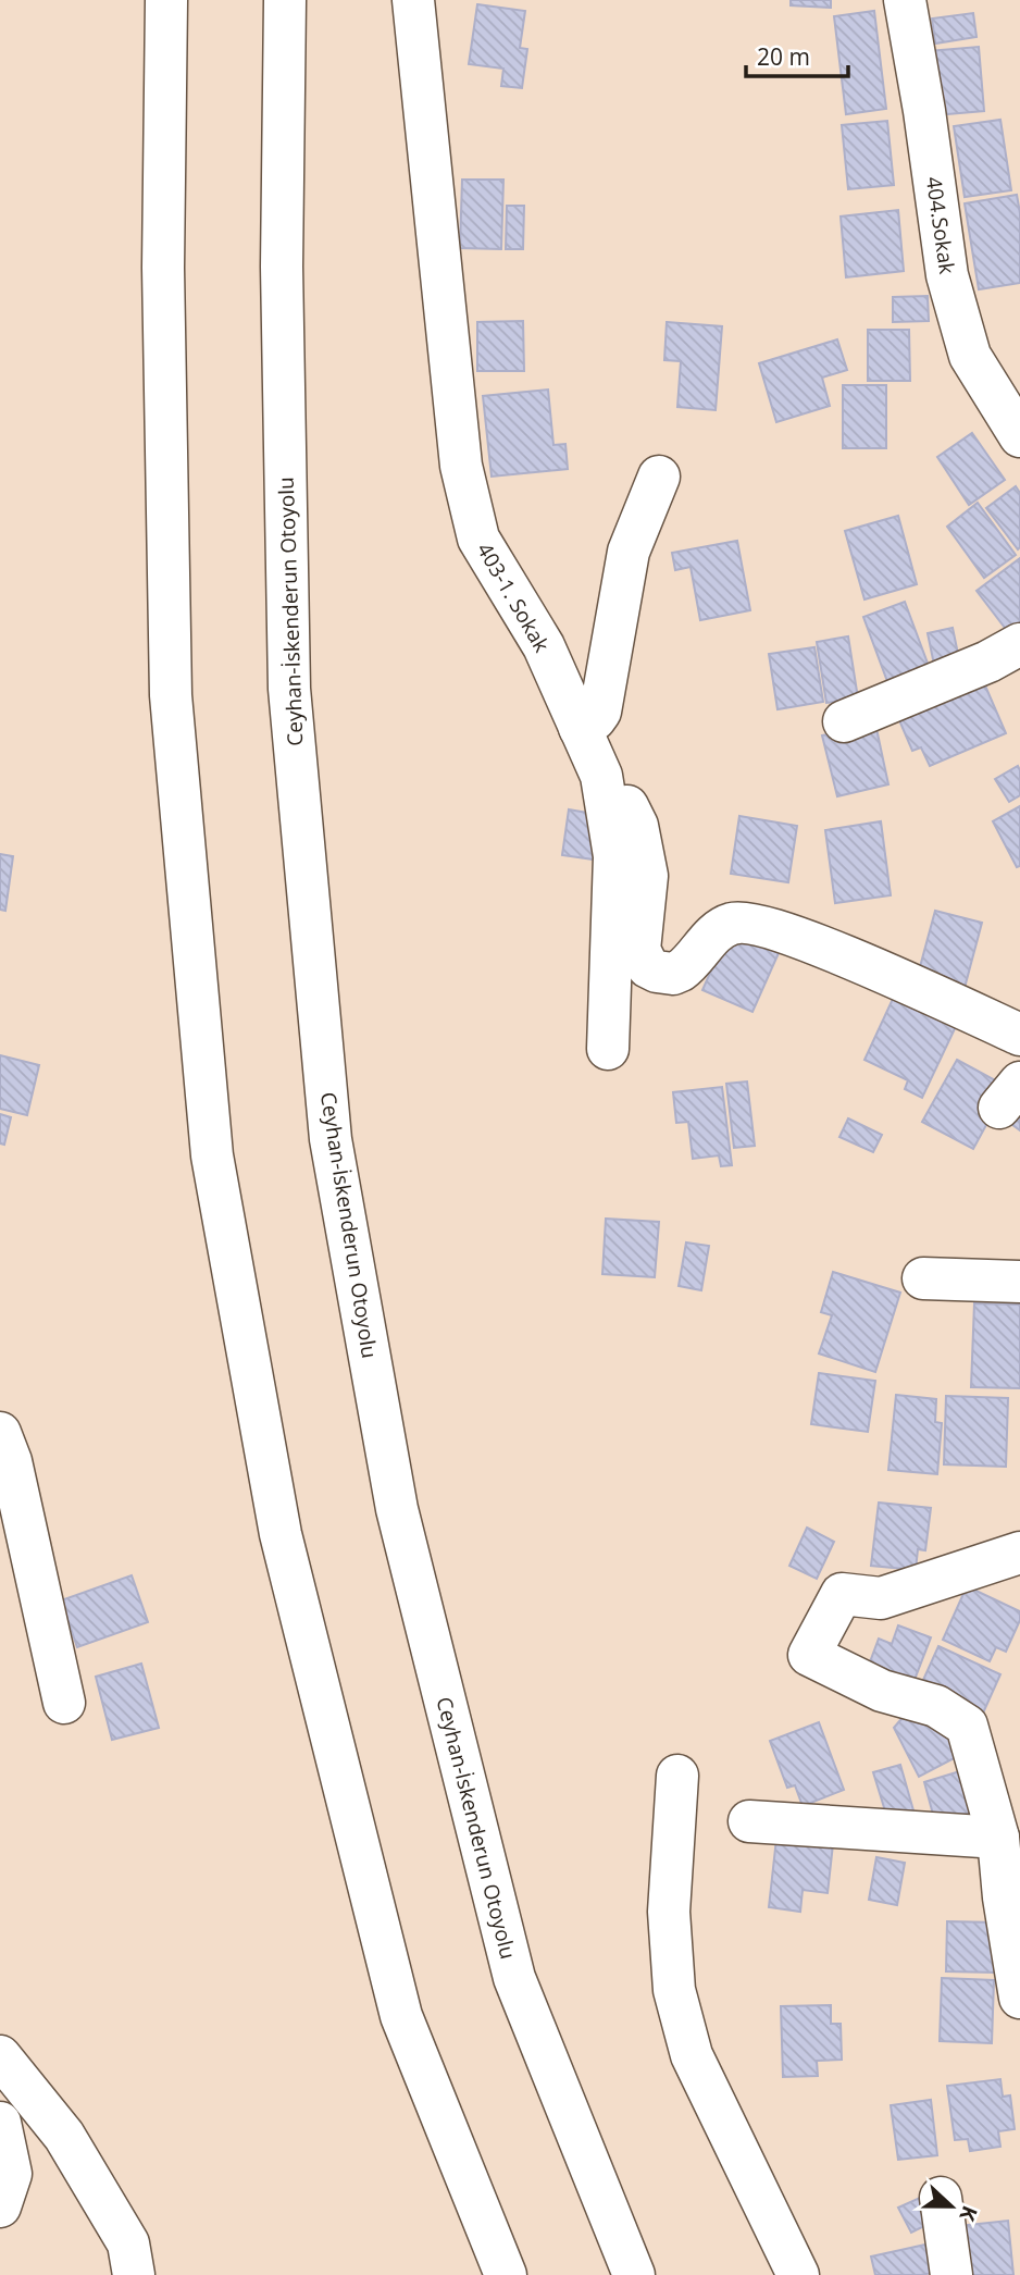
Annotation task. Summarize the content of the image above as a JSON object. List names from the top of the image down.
{
  "streets": {
    "main road": ["404.Sokak", "403-1. Sokak", "Ceyhan-İskenderun Otoyolu"]
  },
  "scale_bar": "20 m",
  "north": "right"
}
